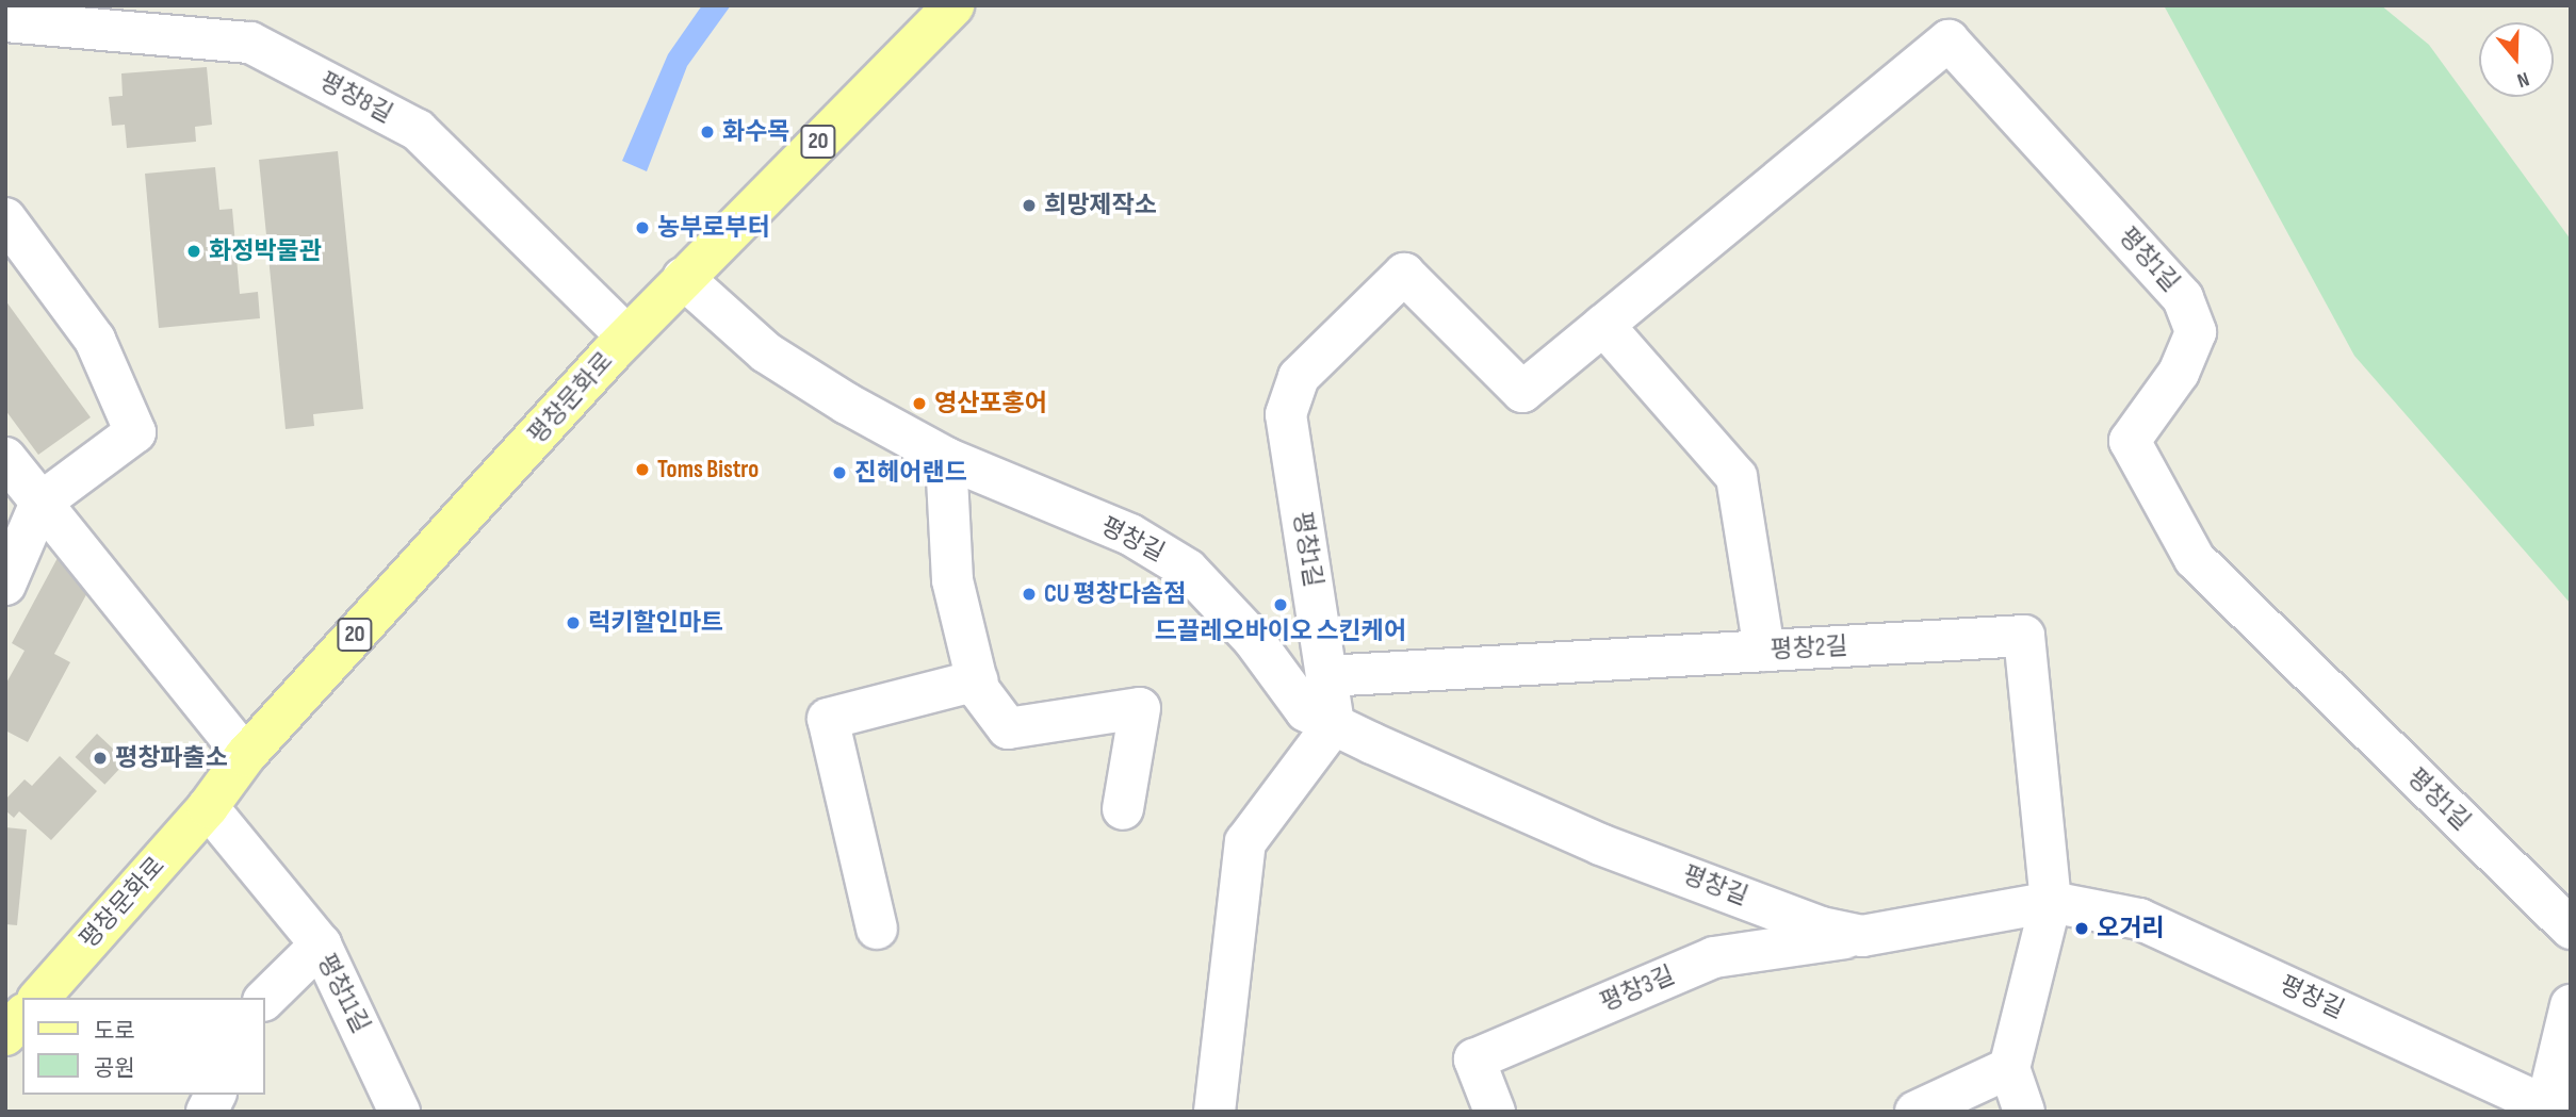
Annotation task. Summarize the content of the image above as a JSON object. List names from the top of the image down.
{
  "streets": {
    "main road": ["20", "평창문화로"],
    "street": [
      "평창8길",
      "평창1길",
      "평창길",
      "평창2길",
      "평창3길",
      "평창11길"
    ]
  },
  "crossings": [
    ["평창8길", "평창문화로"],
    ["평창1길", "평창길"],
    ["평창1길", "평창2길"],
    ["평창문화로", "평창길"],
    ["평창길", "평창2길"],
    ["평창길", "평창3길"]
  ],
  "places": [
    "화수목",
    "희망제작소",
    "농부로부터",
    "화정박물관",
    "영산포홍어",
    "Toms Bistro",
    "진헤어랜드",
    "CU 평창다솜점",
    "드끌레오바이오 스킨케어",
    "럭키할인마트",
    "평창파출소",
    "오거리"
  ],
  "legend": ["도로", "공원"],
  "north": "bottom"
}
